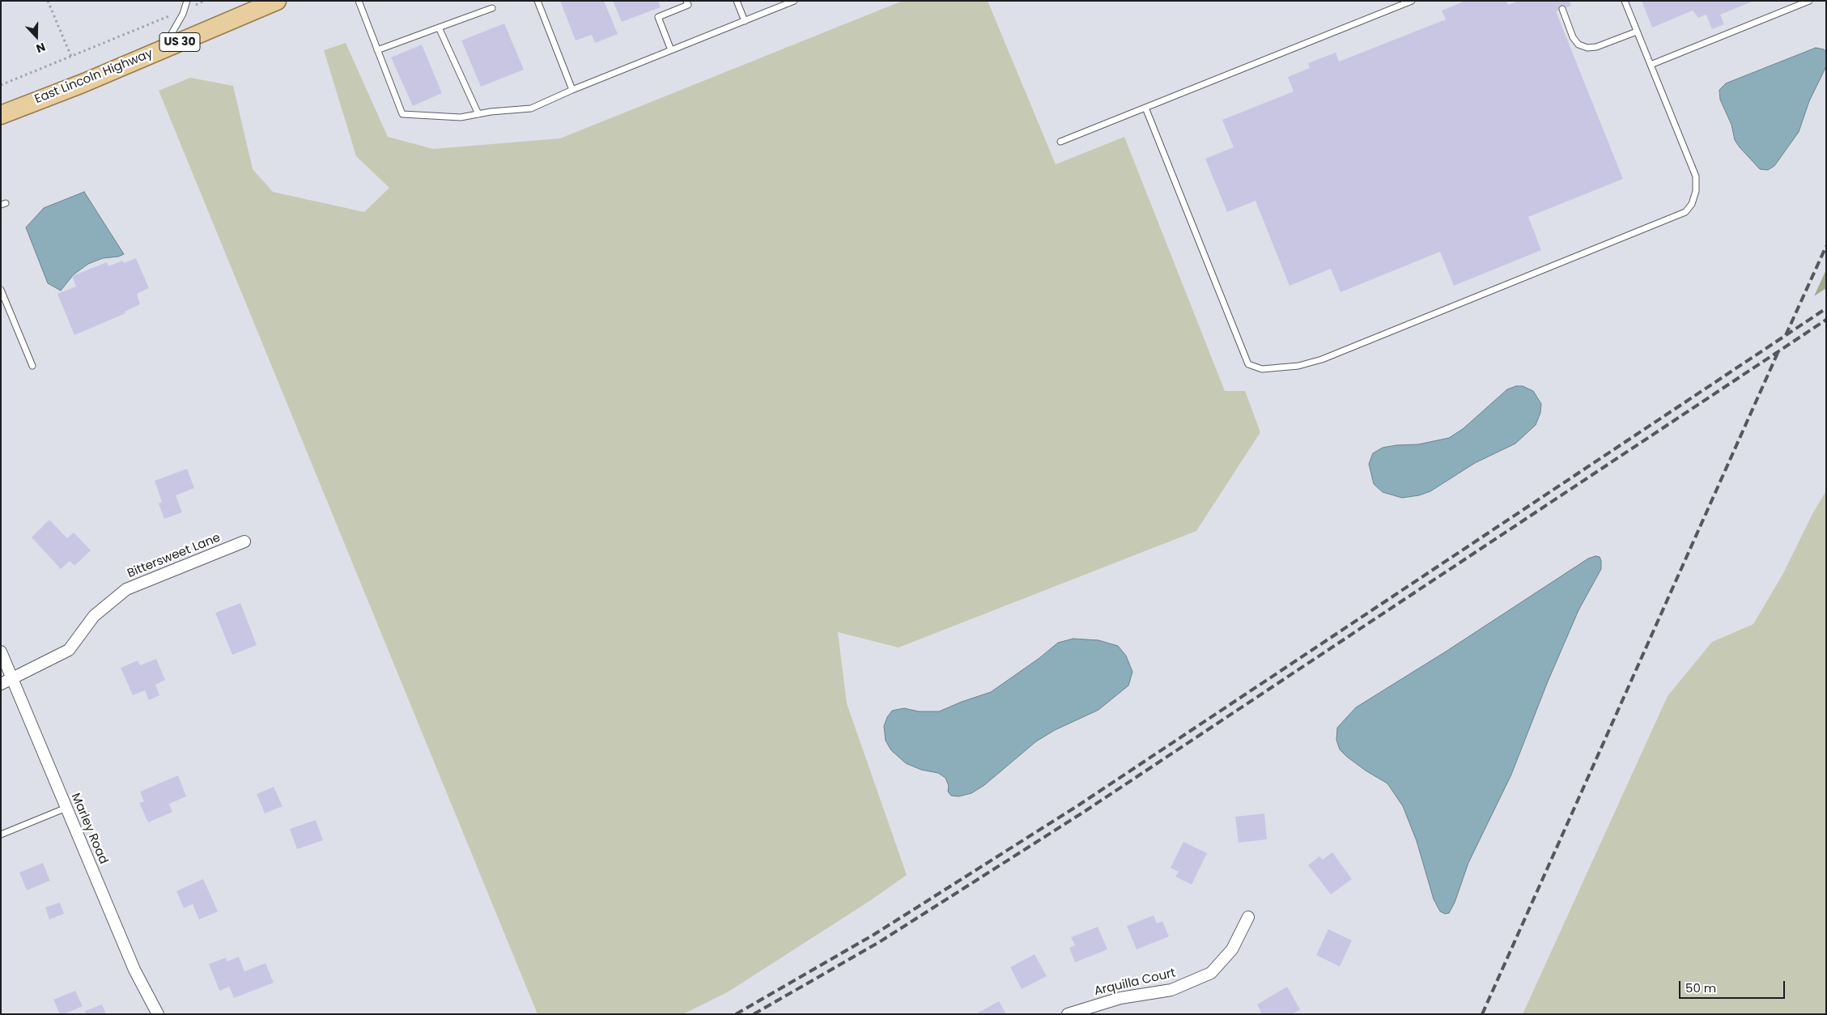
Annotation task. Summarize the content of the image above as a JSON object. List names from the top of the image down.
{
  "streets": {
    "main road": ["US 30", "East Lincoln Highway"],
    "street": ["Bittersweet Lane", "Marley Road", "Arquilla Court"]
  },
  "crossings": [
    ["Bittersweet Lane", "Marley Road"]
  ],
  "scale_bar": "50 m",
  "north": "bottom"
}
